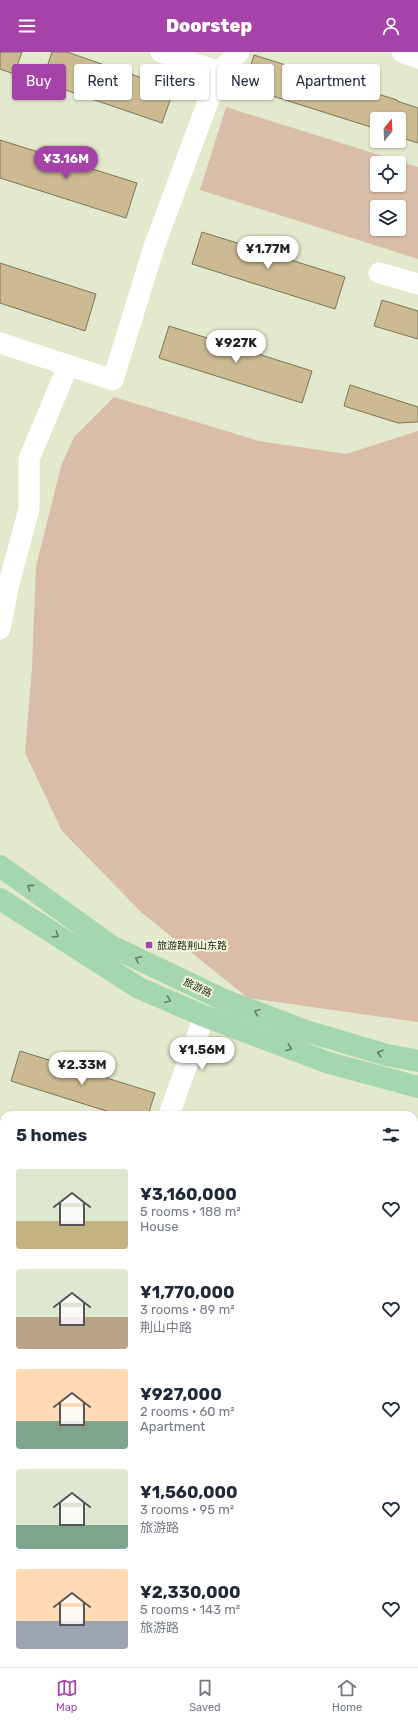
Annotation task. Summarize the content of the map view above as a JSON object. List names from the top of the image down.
{
  "streets": {
    "main road": ["旅游路"]
  },
  "places": {
    "transit": ["旅游路荆山东路"]
  },
  "north": "top",
  "page": {
    "header": "Doorstep",
    "chip": [
      "Buy",
      "Rent",
      "Filters",
      "New",
      "Apartment"
    ],
    "price": [
      "¥3.16M",
      "¥1.77M",
      "¥927K",
      "¥1.56M",
      "¥2.33M"
    ],
    "heading": "5 homes",
    "list": [
      {
        "name": "¥3,160,000",
        "note": "5 rooms · 188 m² · House"
      },
      {
        "name": "¥1,770,000",
        "note": "3 rooms · 89 m² · 荆山中路"
      },
      {
        "name": "¥927,000",
        "note": "2 rooms · 60 m² · Apartment"
      },
      {
        "name": "¥1,560,000",
        "note": "3 rooms · 95 m² · 旅游路"
      },
      {
        "name": "¥2,330,000",
        "note": "5 rooms · 143 m² · 旅游路"
      }
    ],
    "tabs": ["Map", "Saved", "Home"]
  }
}
